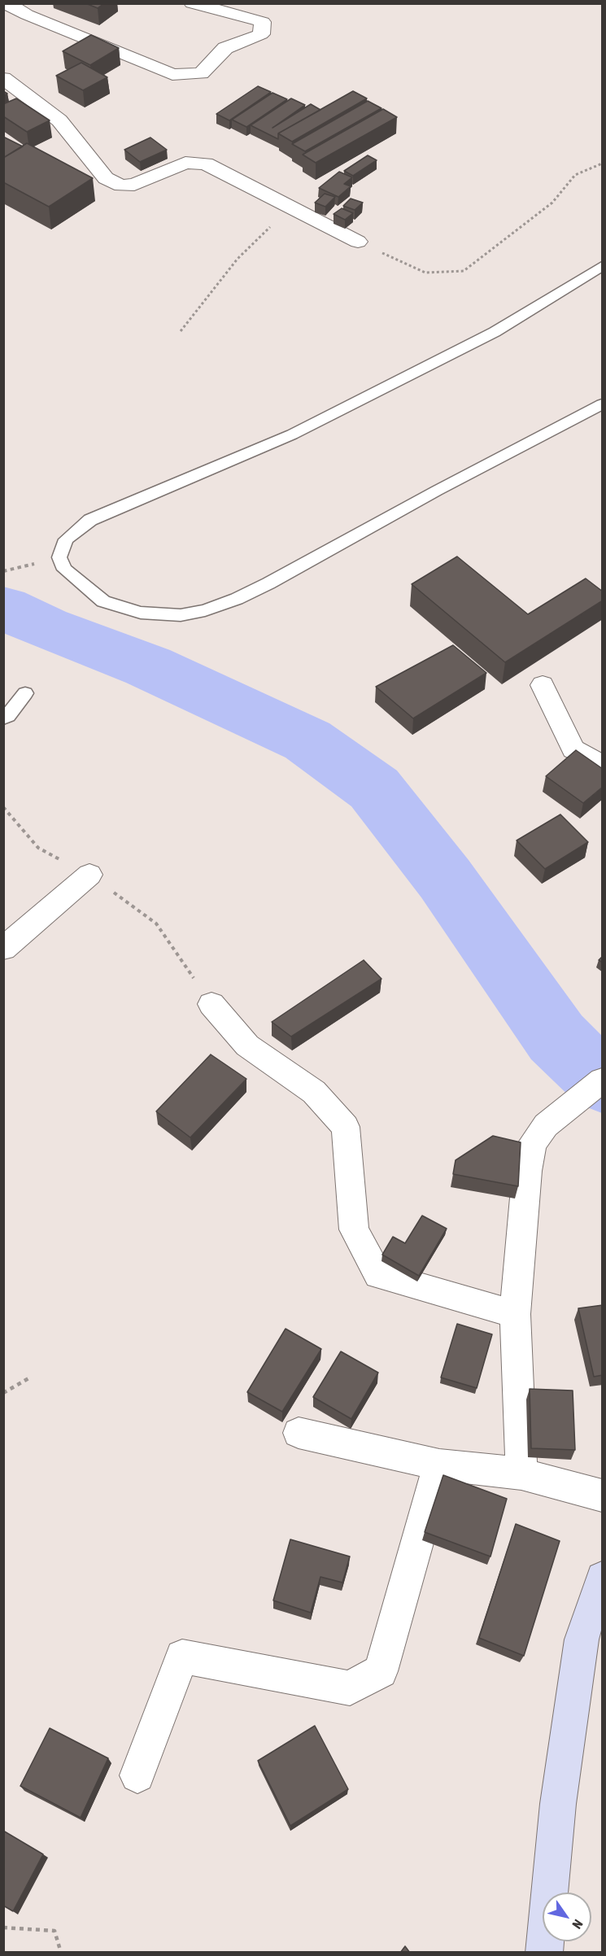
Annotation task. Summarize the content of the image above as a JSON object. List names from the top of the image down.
{
  "north": "bottom right"
}
